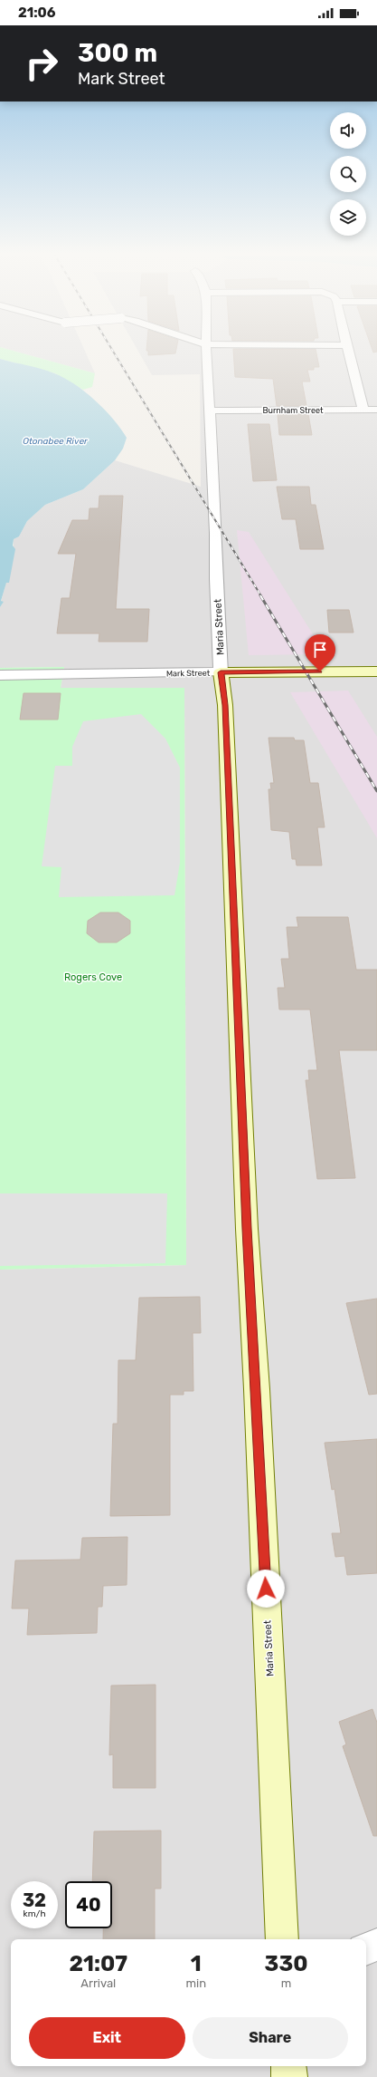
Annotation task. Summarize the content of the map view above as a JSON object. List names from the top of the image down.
{
  "streets": {
    "street": ["Burnham Street", "Maria Street", "Mark Street"]
  },
  "crossings": [
    ["Burnham Street", "Maria Street"],
    ["Maria Street", "Mark Street"]
  ],
  "water": ["Otonabee River"],
  "parks": ["Rogers Cove"],
  "page": {
    "status": "21:06",
    "turn": ["300 m", "Mark Street"],
    "speed": "32 km/h",
    "limit": "40",
    "eta": [
      "21:07",
      "Arrival",
      "1",
      "min",
      "330",
      "m"
    ],
    "buttons": ["Exit", "Share"]
  }
}
